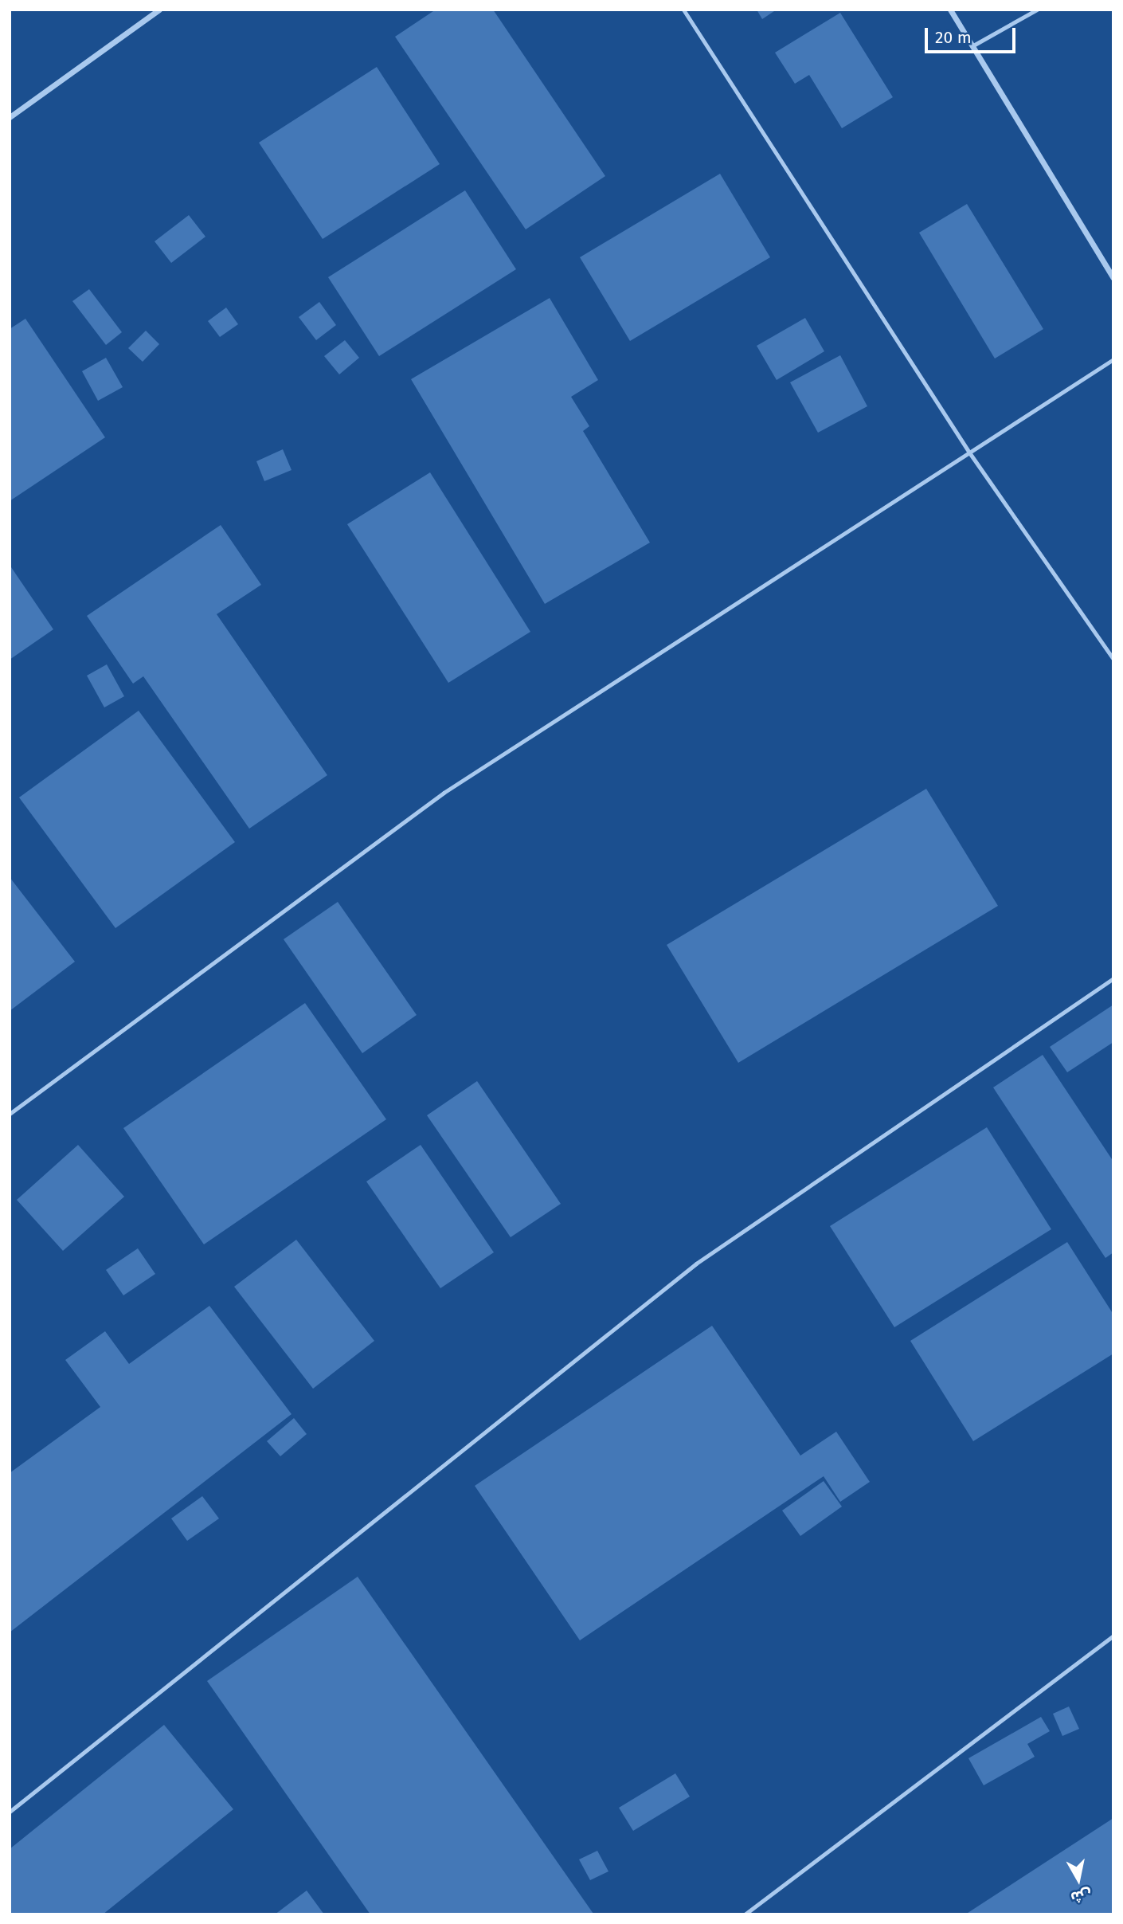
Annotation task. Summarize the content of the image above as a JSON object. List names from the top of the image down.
{
  "scale_bar": "20 m",
  "north": "bottom"
}
